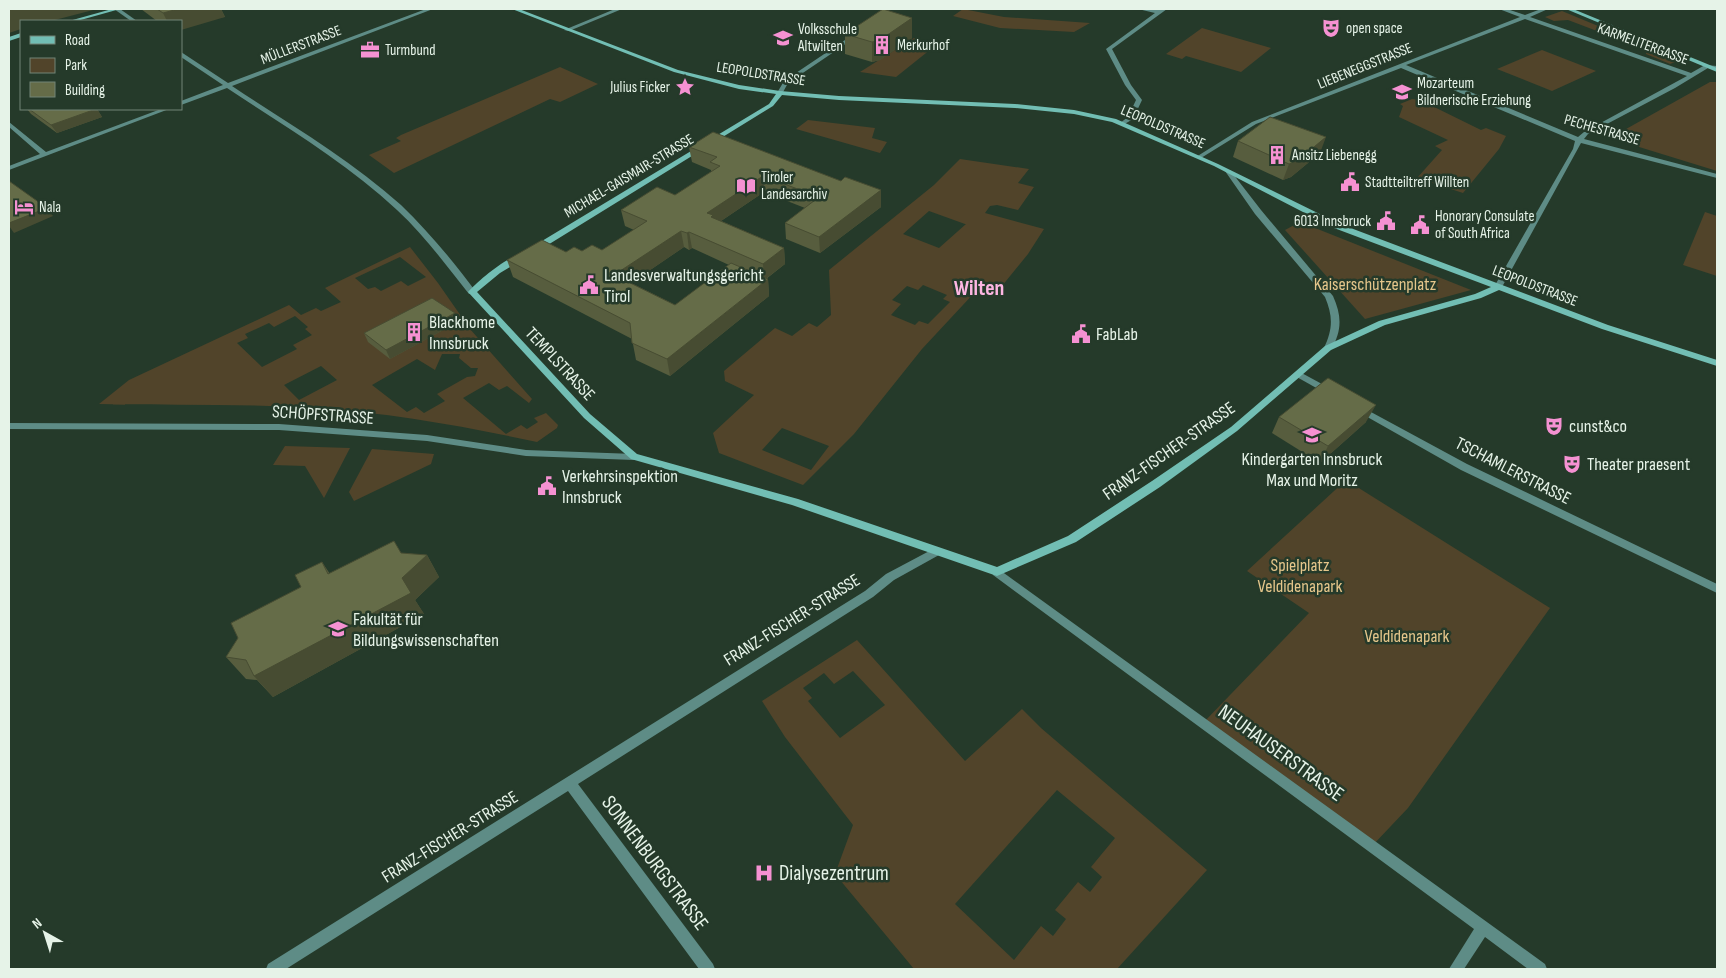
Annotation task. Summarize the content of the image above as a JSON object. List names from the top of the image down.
{
  "streets": {
    "street": [
      "KARMELITERGASSE",
      "MÜLLERSTRASSE",
      "LIEBENEGGSTRASSE",
      "LEOPOLDSTRASSE",
      "PECHESTRASSE",
      "MICHAEL-GAISMAIR-STRASSE",
      "TEMPLSTRASSE",
      "SCHÖPFSTRASSE",
      "FRANZ-FISCHER-STRASSE",
      "TSCHAMLERSTRASSE",
      "NEUHAUSERSTRASSE",
      "SONNENBURGSTRASSE"
    ]
  },
  "crossings": [
    ["KARMELITERGASSE", "LIEBENEGGSTRASSE"],
    ["MÜLLERSTRASSE", "TEMPLSTRASSE"],
    ["LIEBENEGGSTRASSE", "LEOPOLDSTRASSE"],
    ["LIEBENEGGSTRASSE", "PECHESTRASSE"],
    ["LEOPOLDSTRASSE", "MICHAEL-GAISMAIR-STRASSE"],
    ["LEOPOLDSTRASSE", "FRANZ-FISCHER-STRASSE"],
    ["MICHAEL-GAISMAIR-STRASSE", "TEMPLSTRASSE"],
    ["TEMPLSTRASSE", "SCHÖPFSTRASSE"],
    ["TEMPLSTRASSE", "FRANZ-FISCHER-STRASSE"],
    ["FRANZ-FISCHER-STRASSE", "TSCHAMLERSTRASSE"],
    ["FRANZ-FISCHER-STRASSE", "NEUHAUSERSTRASSE"],
    ["FRANZ-FISCHER-STRASSE", "SONNENBURGSTRASSE"]
  ],
  "districts": ["Wilten"],
  "parks": ["Kaiserschützenplatz", "Spielplatz Veldidenapark", "Veldidenapark"],
  "places": {
    "theatre": ["open space", "cunst&co", "Theater praesent"],
    "school or university": [
      "Volksschule Altwilten",
      "Mozarteum Bildnerische Erziehung",
      "Kindergarten Innsbruck Max und Moritz",
      "Fakultät für Bildungswissenschaften"
    ],
    "building": ["Merkurhof", "Ansitz Liebenegg", "Blackhome Innsbruck"],
    "office": ["Turmbund"],
    "place": ["Julius Ficker"],
    "public building": [
      "Stadtteiltreff Willten",
      "6013 Innsbruck",
      "Honorary Consulate of South Africa",
      "Landesverwaltungsgericht Tirol",
      "FabLab",
      "Verkehrsinspektion Innsbruck"
    ],
    "library": ["Tiroler Landesarchiv"],
    "hotel": ["Nala"],
    "hospital": ["Dialysezentrum"]
  },
  "legend": ["Road", "Park", "Building"],
  "north": "top left"
}
